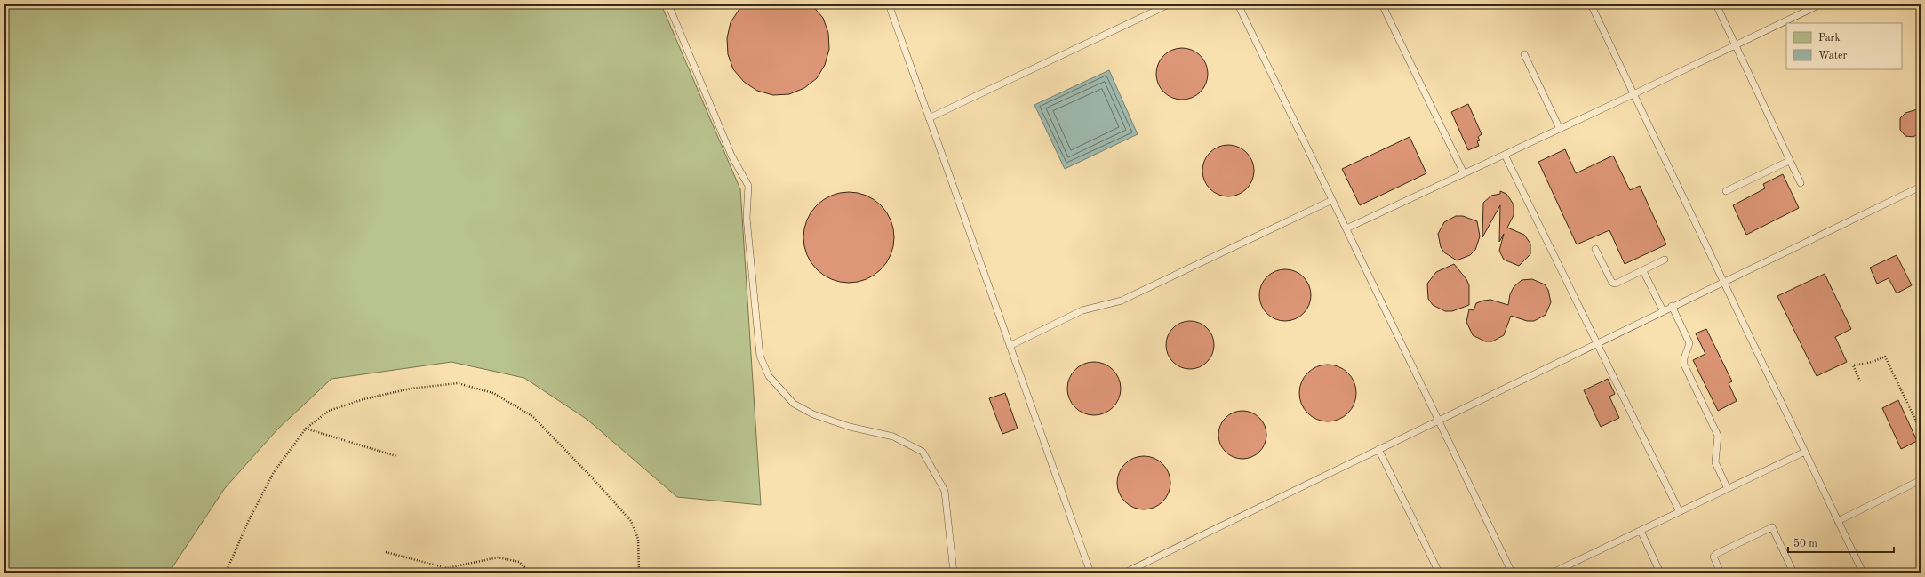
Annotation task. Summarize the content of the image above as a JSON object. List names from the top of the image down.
{
  "legend": ["Park", "Water"],
  "scale_bar": "50 m"
}
